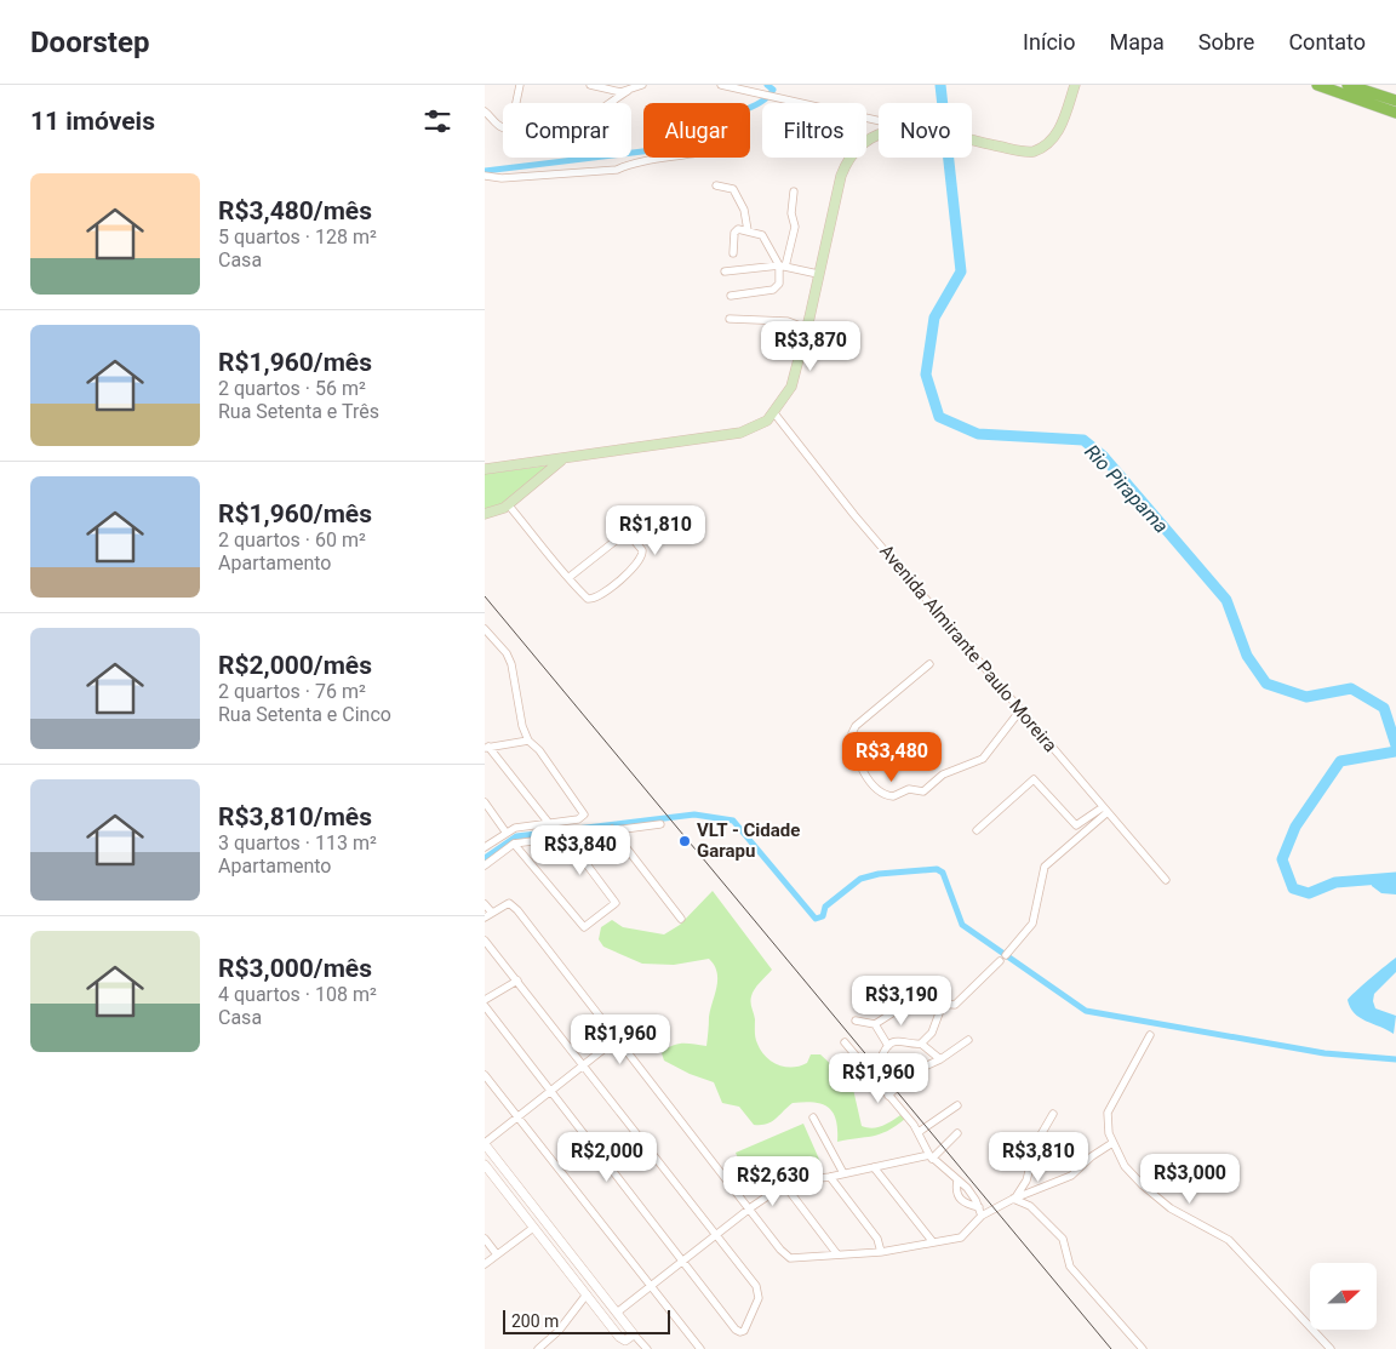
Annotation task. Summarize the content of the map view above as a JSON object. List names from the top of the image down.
{
  "streets": {
    "street": ["Avenida Almirante Paulo Moreira"]
  },
  "water": ["Rio Pirapama"],
  "places": ["VLT - Cidade Garapu"],
  "scale_bar": "200 m",
  "north": "right",
  "page": {
    "header": "Doorstep",
    "nav": [
      "Início",
      "Mapa",
      "Sobre",
      "Contato"
    ],
    "heading": "11 imóveis",
    "chip": [
      "Comprar",
      "Alugar",
      "Filtros",
      "Novo"
    ],
    "list": [
      {
        "name": "R$3,480/mês",
        "note": "5 quartos · 128 m² · Casa"
      },
      {
        "name": "R$1,960/mês",
        "note": "2 quartos · 56 m² · Rua Setenta e Três"
      },
      {
        "name": "R$1,960/mês",
        "note": "2 quartos · 60 m² · Apartamento"
      },
      {
        "name": "R$2,000/mês",
        "note": "2 quartos · 76 m² · Rua Setenta e Cinco"
      },
      {
        "name": "R$3,810/mês",
        "note": "3 quartos · 113 m² · Apartamento"
      },
      {
        "name": "R$3,000/mês",
        "note": "4 quartos · 108 m² · Casa"
      }
    ],
    "price": [
      "R$3,870",
      "R$1,810",
      "R$3,480",
      "R$3,840",
      "R$3,190",
      "R$1,960",
      "R$1,960",
      "R$2,000",
      "R$3,810",
      "R$3,000",
      "R$2,630"
    ],
    "scale": "200 m"
  }
}
